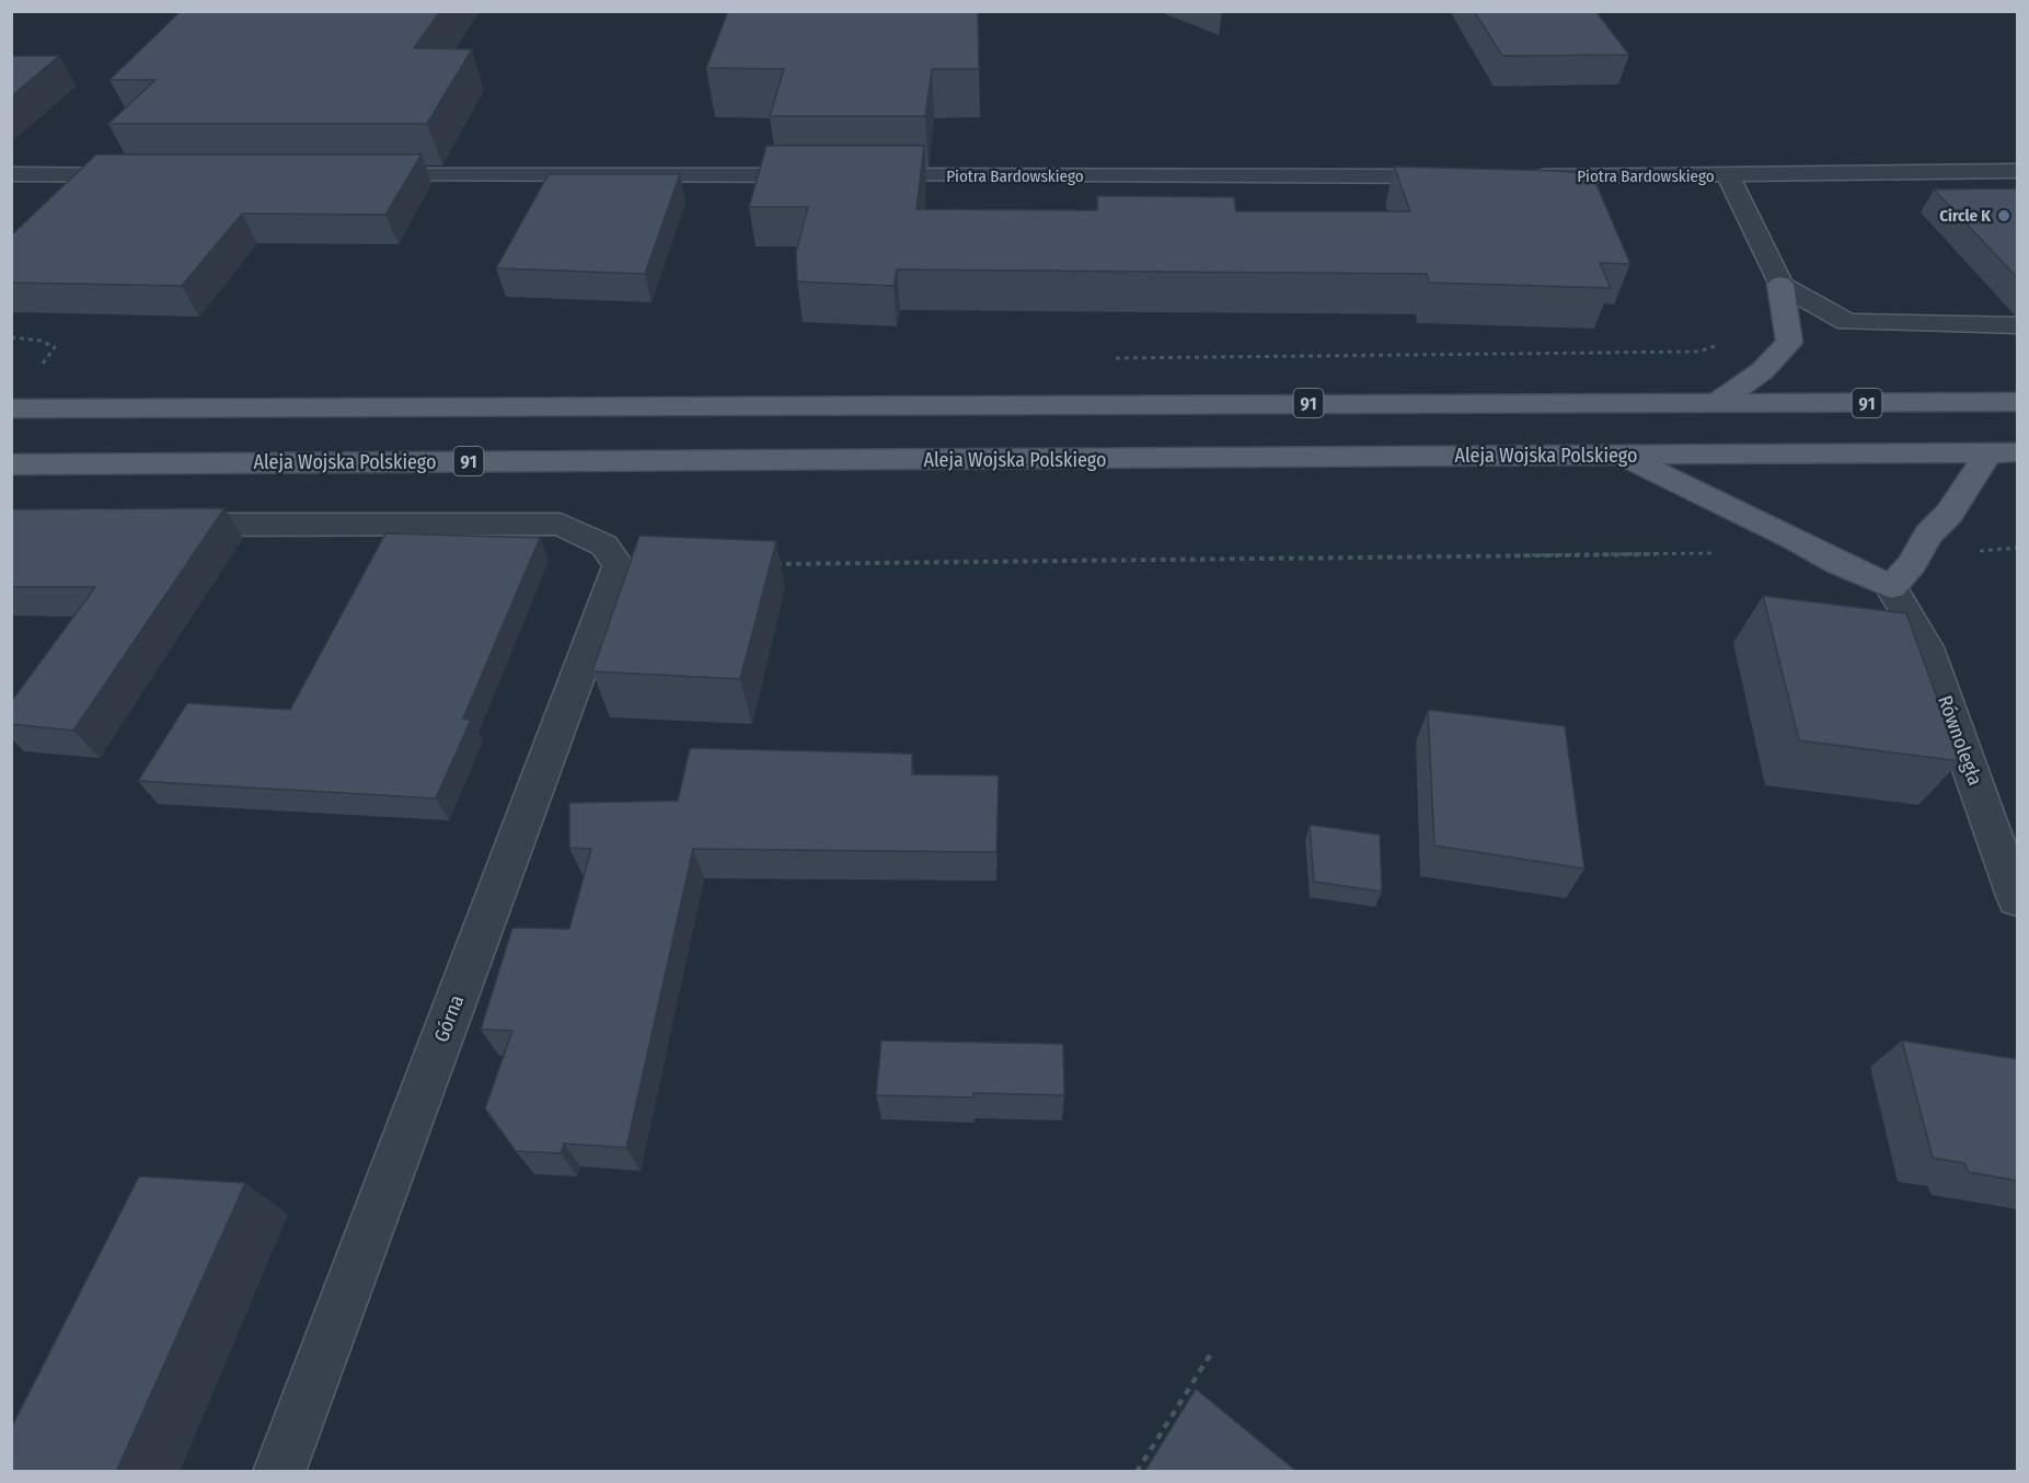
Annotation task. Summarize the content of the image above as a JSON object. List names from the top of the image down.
{
  "streets": {
    "main road": ["91", "Aleja Wojska Polskiego"],
    "street": ["Piotra Bardowskiego", "Równoległa", "Górna"]
  },
  "places": ["Circle K"]
}
